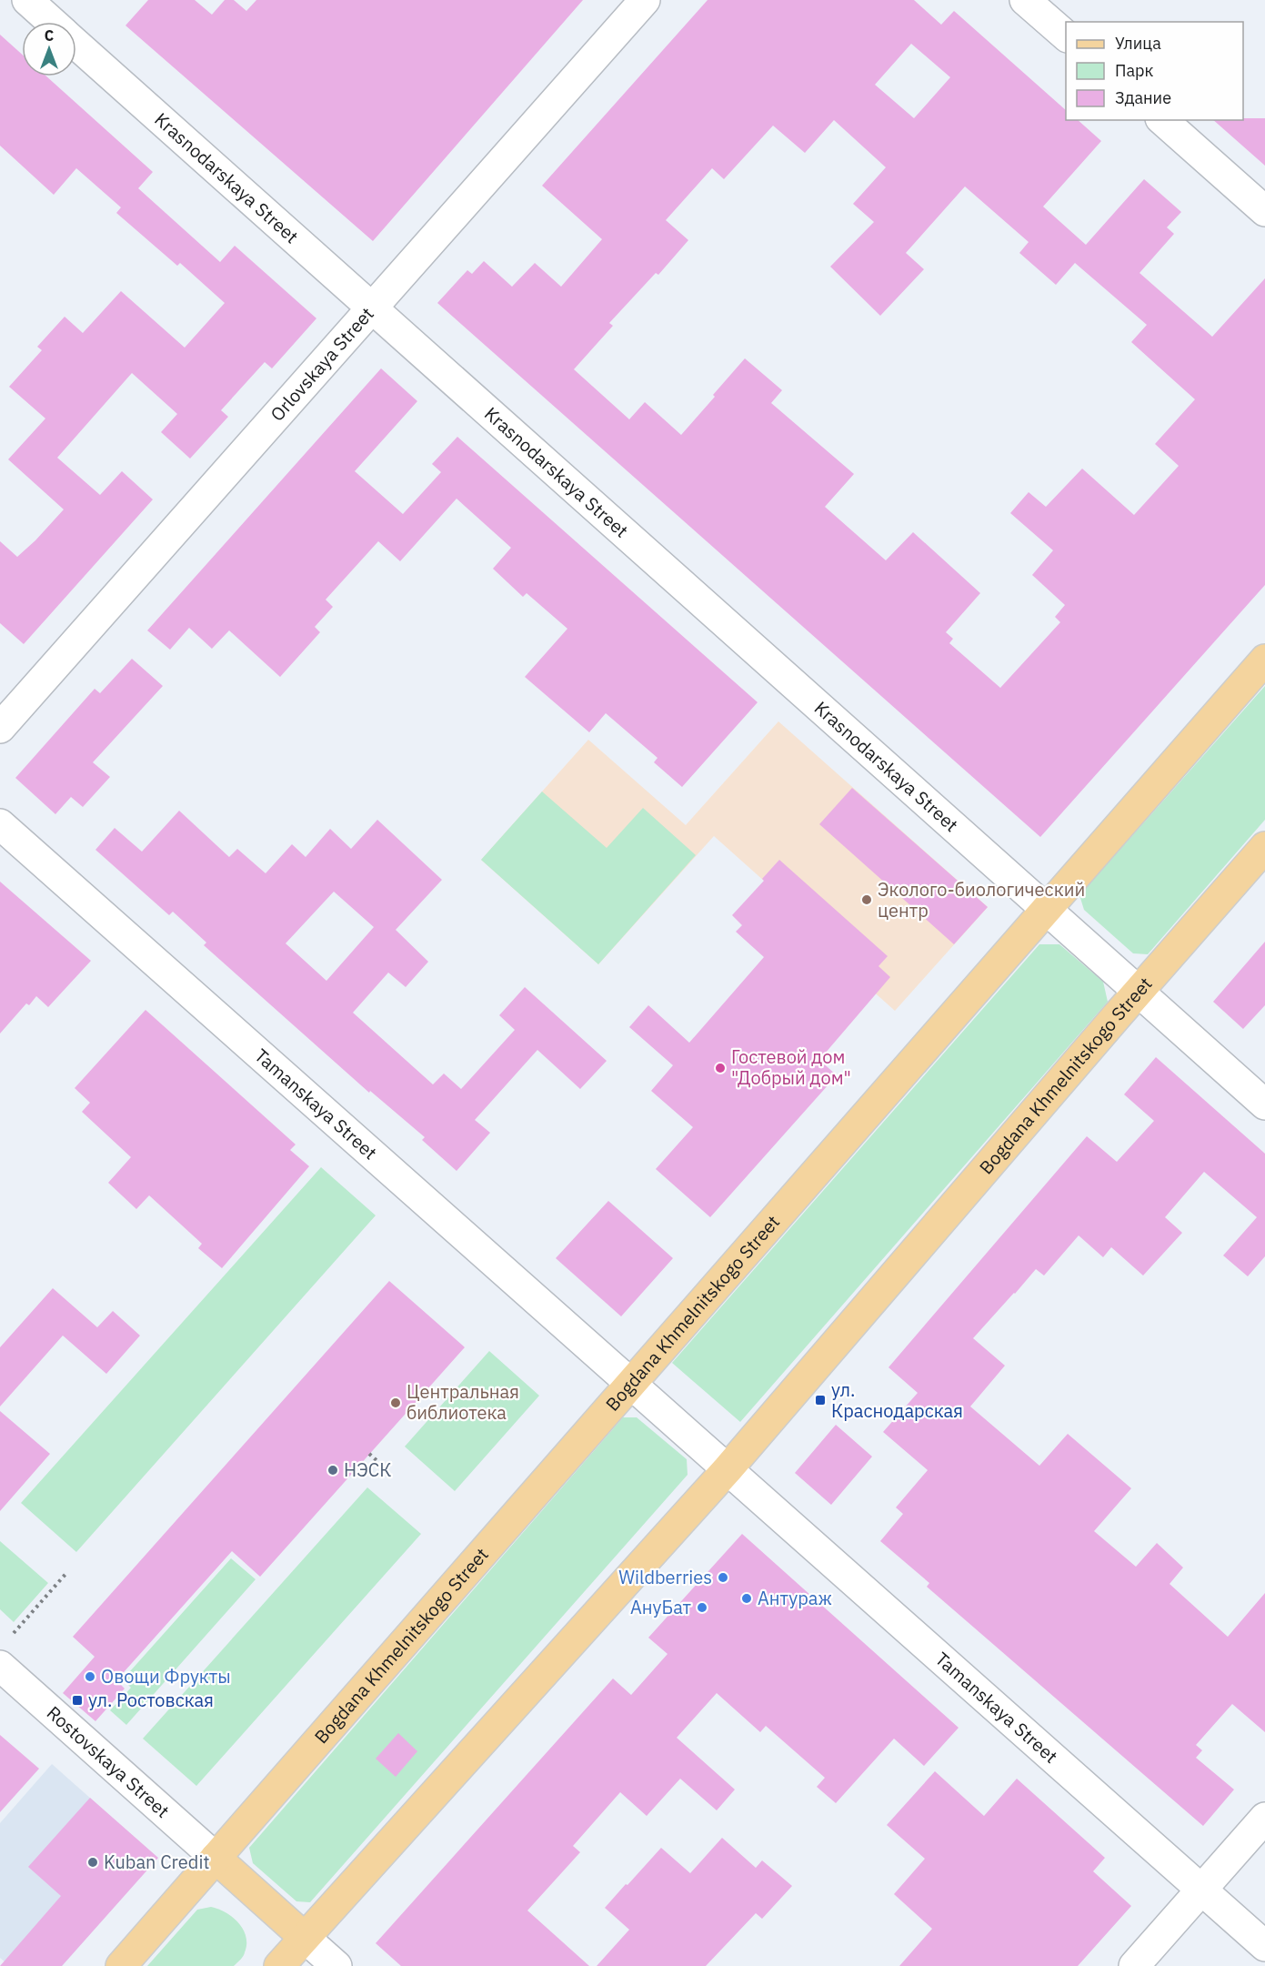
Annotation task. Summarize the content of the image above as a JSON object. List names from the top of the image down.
{
  "streets": {
    "main road": ["Bogdana Khmelnitskogo Street"],
    "street": [
      "Krasnodarskaya Street",
      "Orlovskaya Street",
      "Tamanskaya Street",
      "Rostovskaya Street"
    ]
  },
  "crossings": [
    ["Krasnodarskaya Street", "Orlovskaya Street"],
    ["Krasnodarskaya Street", "Bogdana Khmelnitskogo Street"],
    ["Bogdana Khmelnitskogo Street", "Tamanskaya Street"],
    ["Bogdana Khmelnitskogo Street", "Rostovskaya Street"]
  ],
  "places": {
    "other": [
      "Эколого-биологический центр",
      "Гостевой дом \"Добрый дом\"",
      "Центральная библиотека",
      "НЭСК",
      "Wildberries",
      "Антураж",
      "АнуБат",
      "Овощи Фрукты",
      "Kuban Credit"
    ],
    "transit": ["ул. Краснодарская", "ул. Ростовская"]
  },
  "legend": ["Улица", "Парк", "Здание"],
  "north": "top"
}
